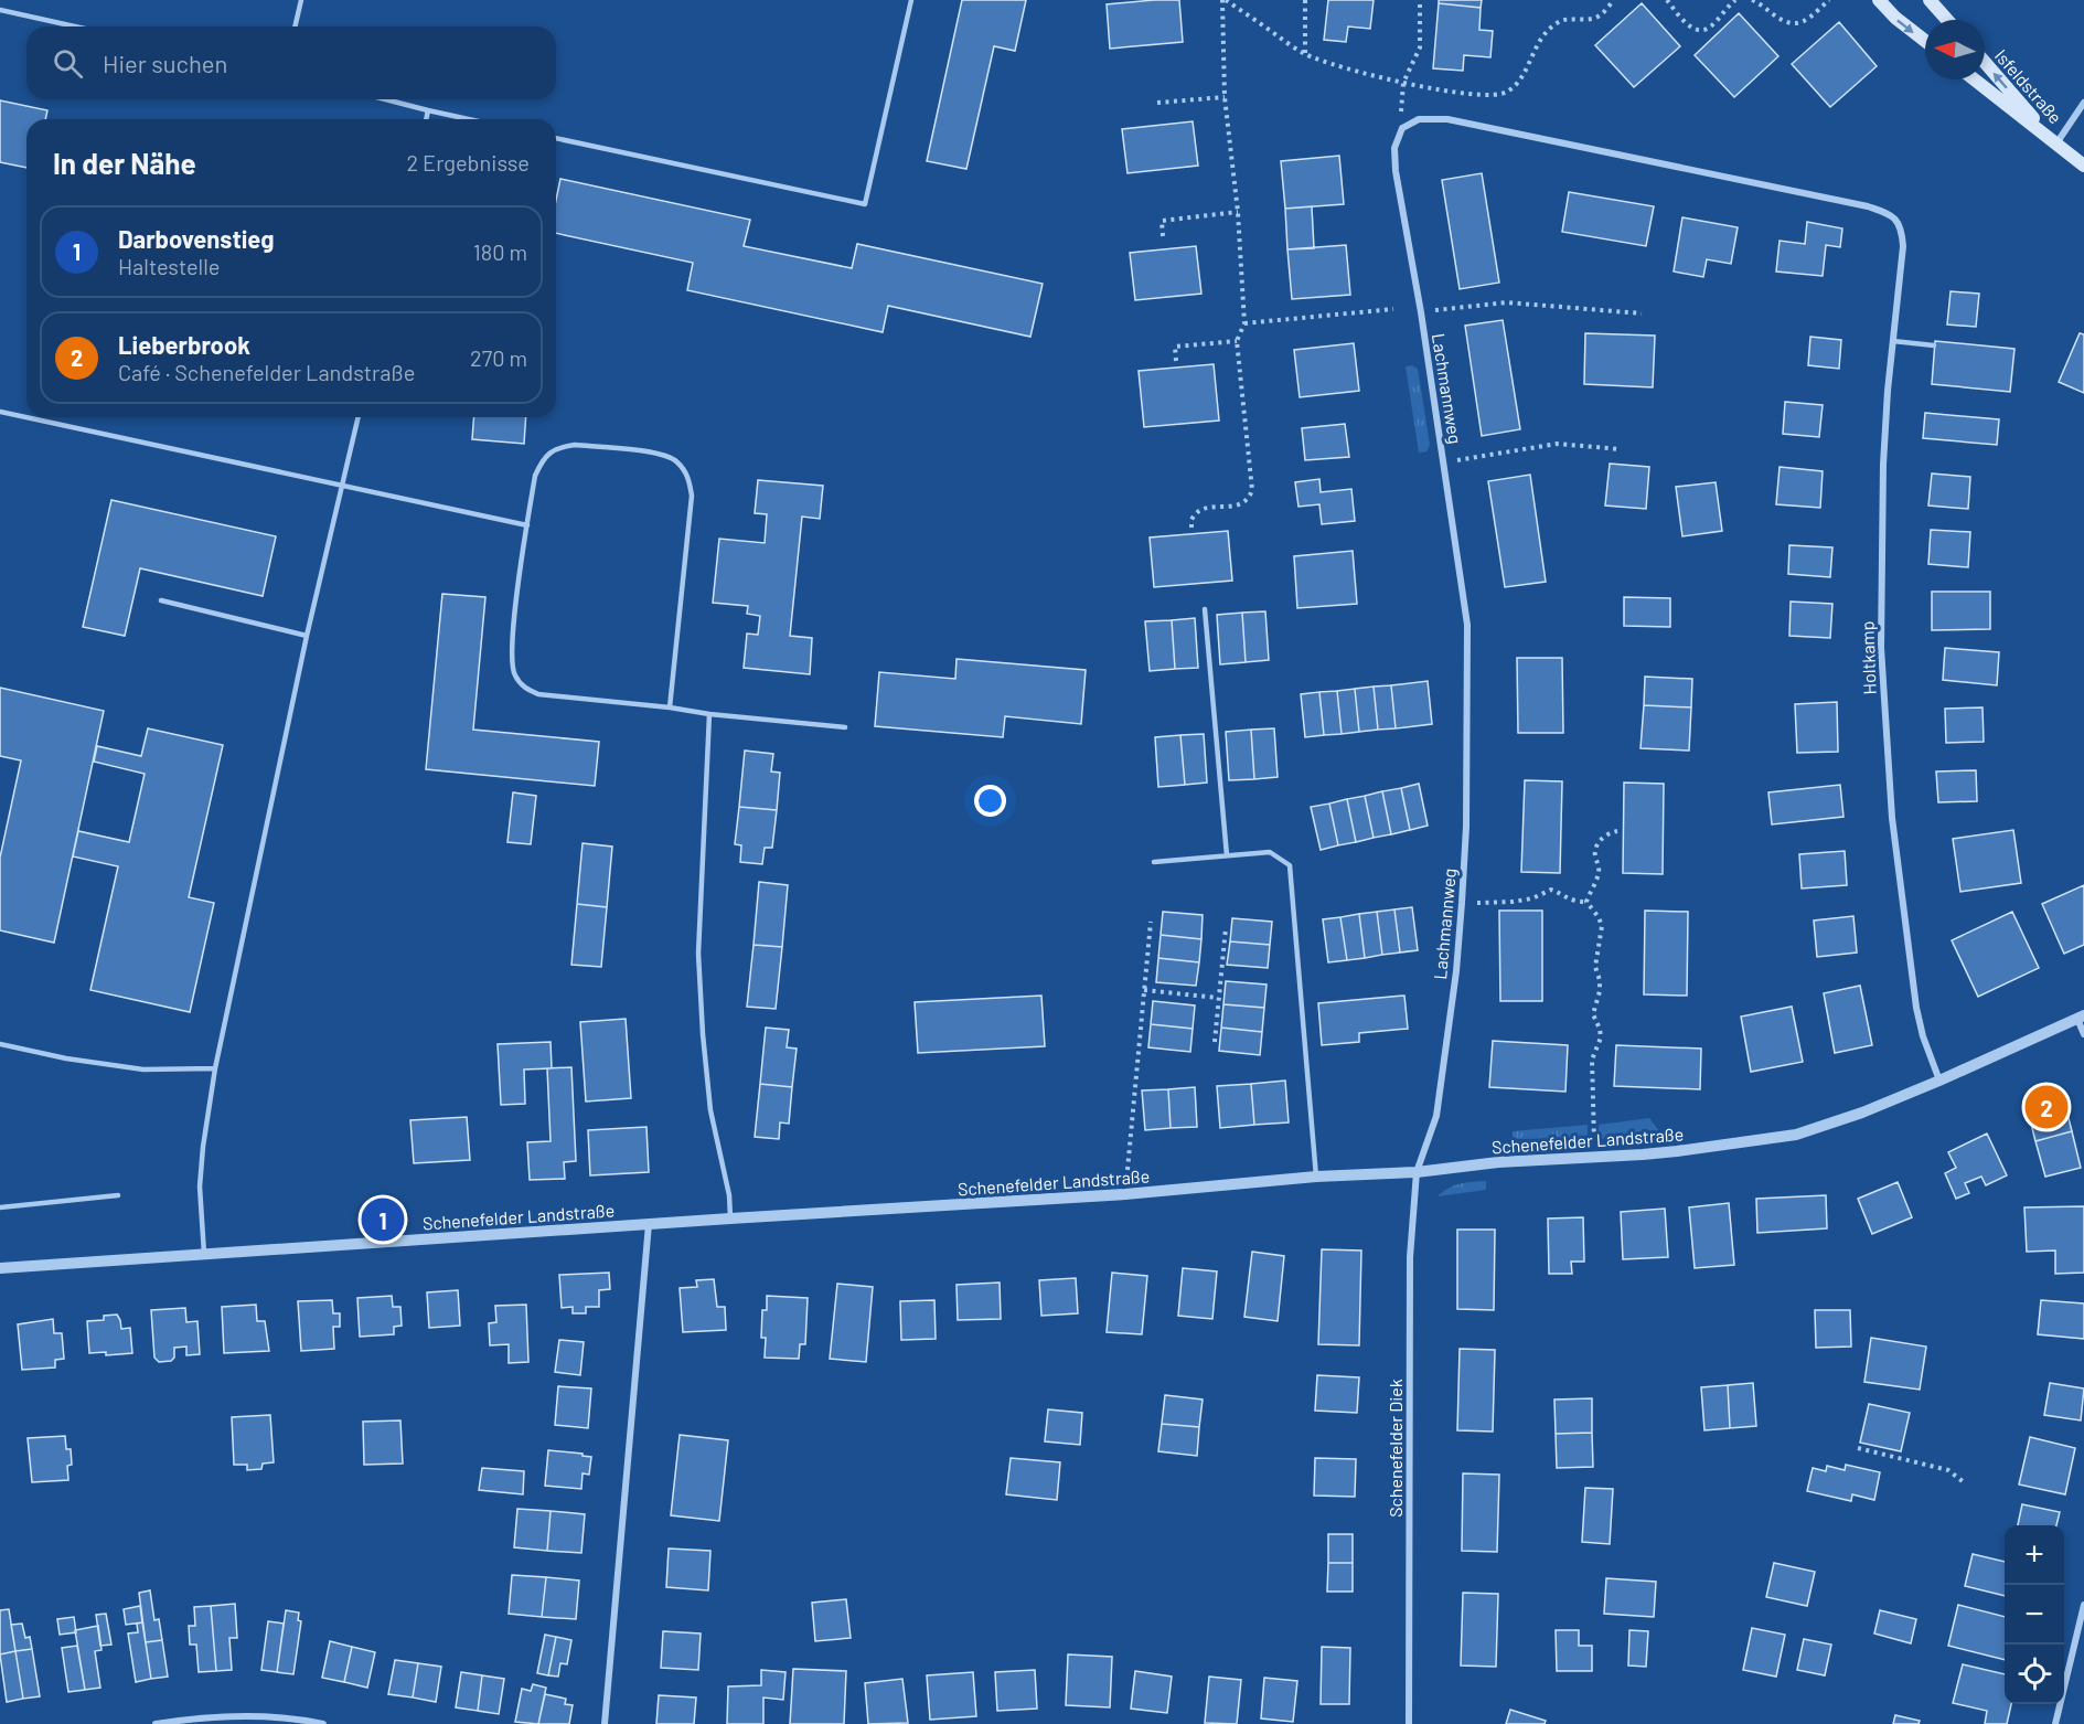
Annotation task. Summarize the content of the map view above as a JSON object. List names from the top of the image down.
{
  "streets": {
    "main road": ["Isfeldstraße"],
    "street": [
      "Lachmannweg",
      "Holtkamp",
      "Schenefelder Landstraße",
      "Schenefelder Diek"
    ]
  },
  "crossings": [
    ["Lachmannweg", "Holtkamp"],
    ["Lachmannweg", "Schenefelder Landstraße"],
    ["Lachmannweg", "Schenefelder Diek"],
    ["Holtkamp", "Schenefelder Landstraße"],
    ["Schenefelder Landstraße", "Schenefelder Diek"]
  ],
  "north": "left",
  "page": {
    "search": "Hier suchen",
    "heading": ["In der Nähe", "2 Ergebnisse"],
    "list": [
      {
        "mark": "1",
        "name": "Darbovenstieg",
        "note": "Haltestelle",
        "value": "180 m"
      },
      {
        "mark": "2",
        "name": "Lieberbrook",
        "note": "Café · Schenefelder Landstraße",
        "value": "270 m"
      }
    ],
    "pins": ["2", "1"],
    "map_buttons": ["+", "−"]
  }
}
